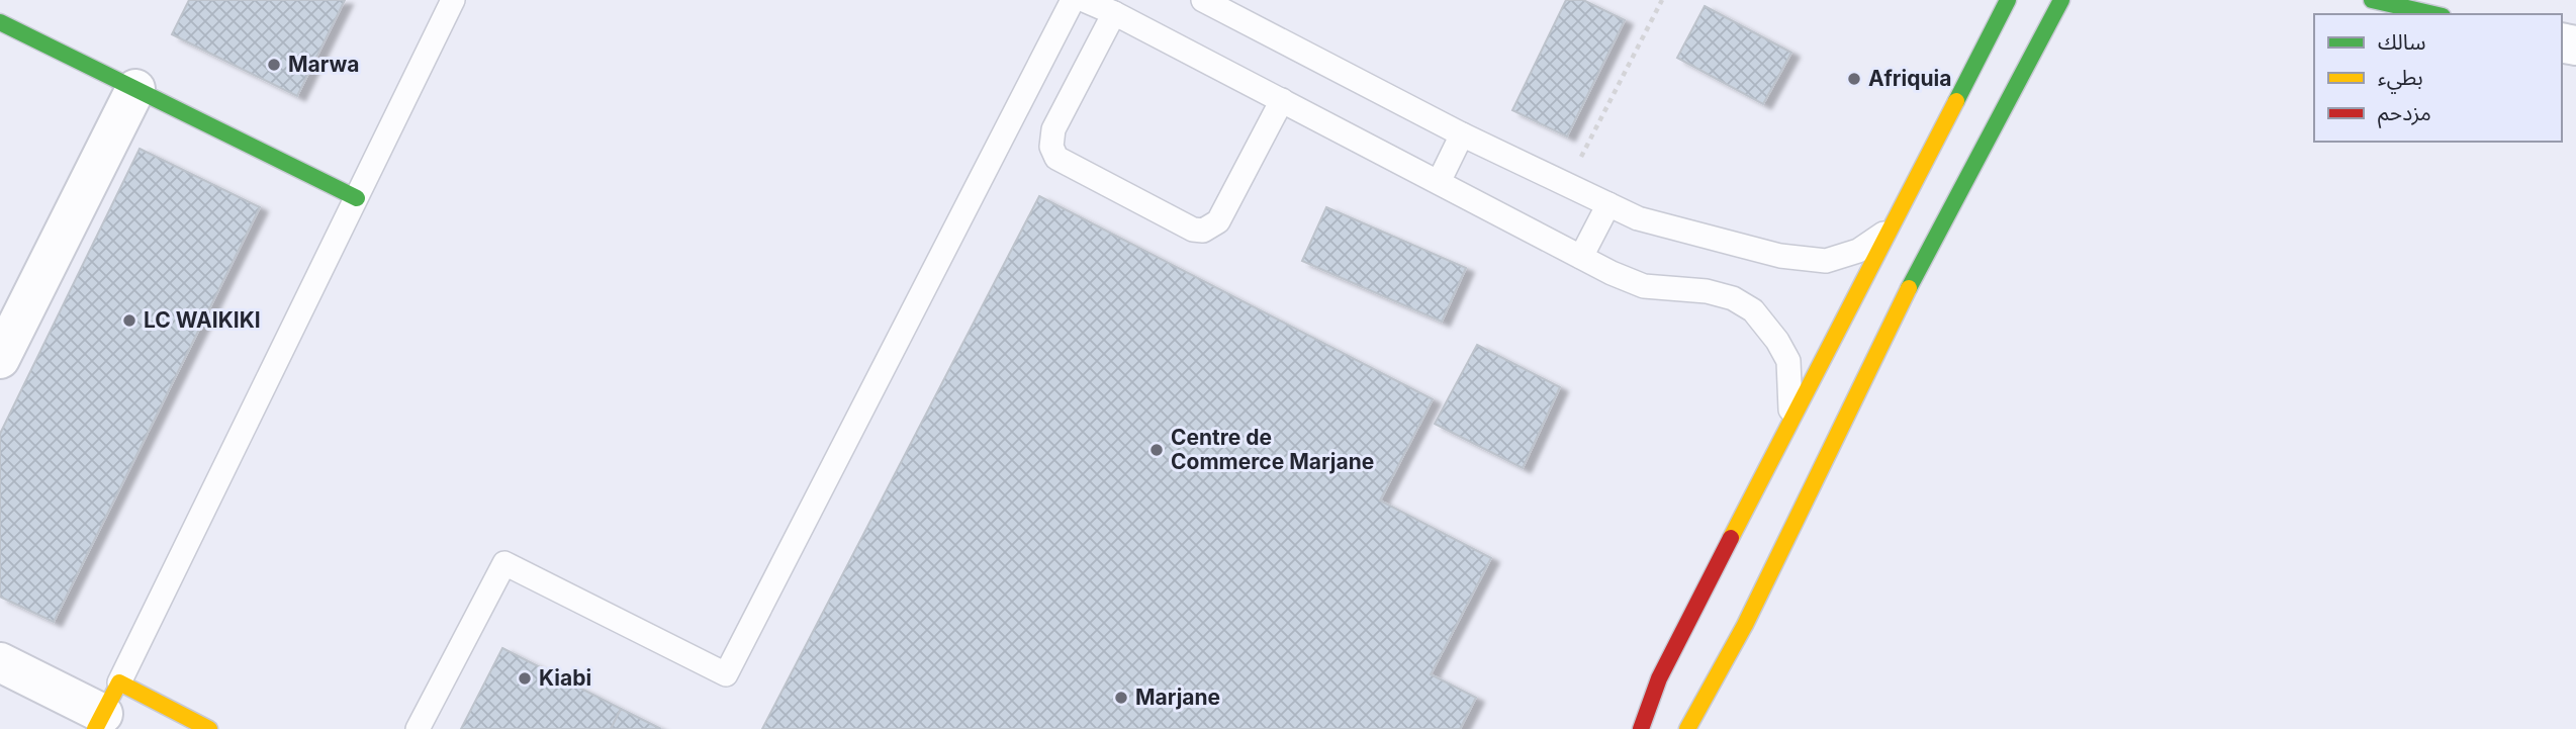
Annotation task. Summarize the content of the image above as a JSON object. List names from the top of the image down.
{
  "places": [
    "Marwa",
    "Afriquia",
    "LC WAIKIKI",
    "Centre de Commerce Marjane",
    "Kiabi",
    "Marjane"
  ],
  "legend": ["سالك", "بطيء", "مزدحم"]
}
